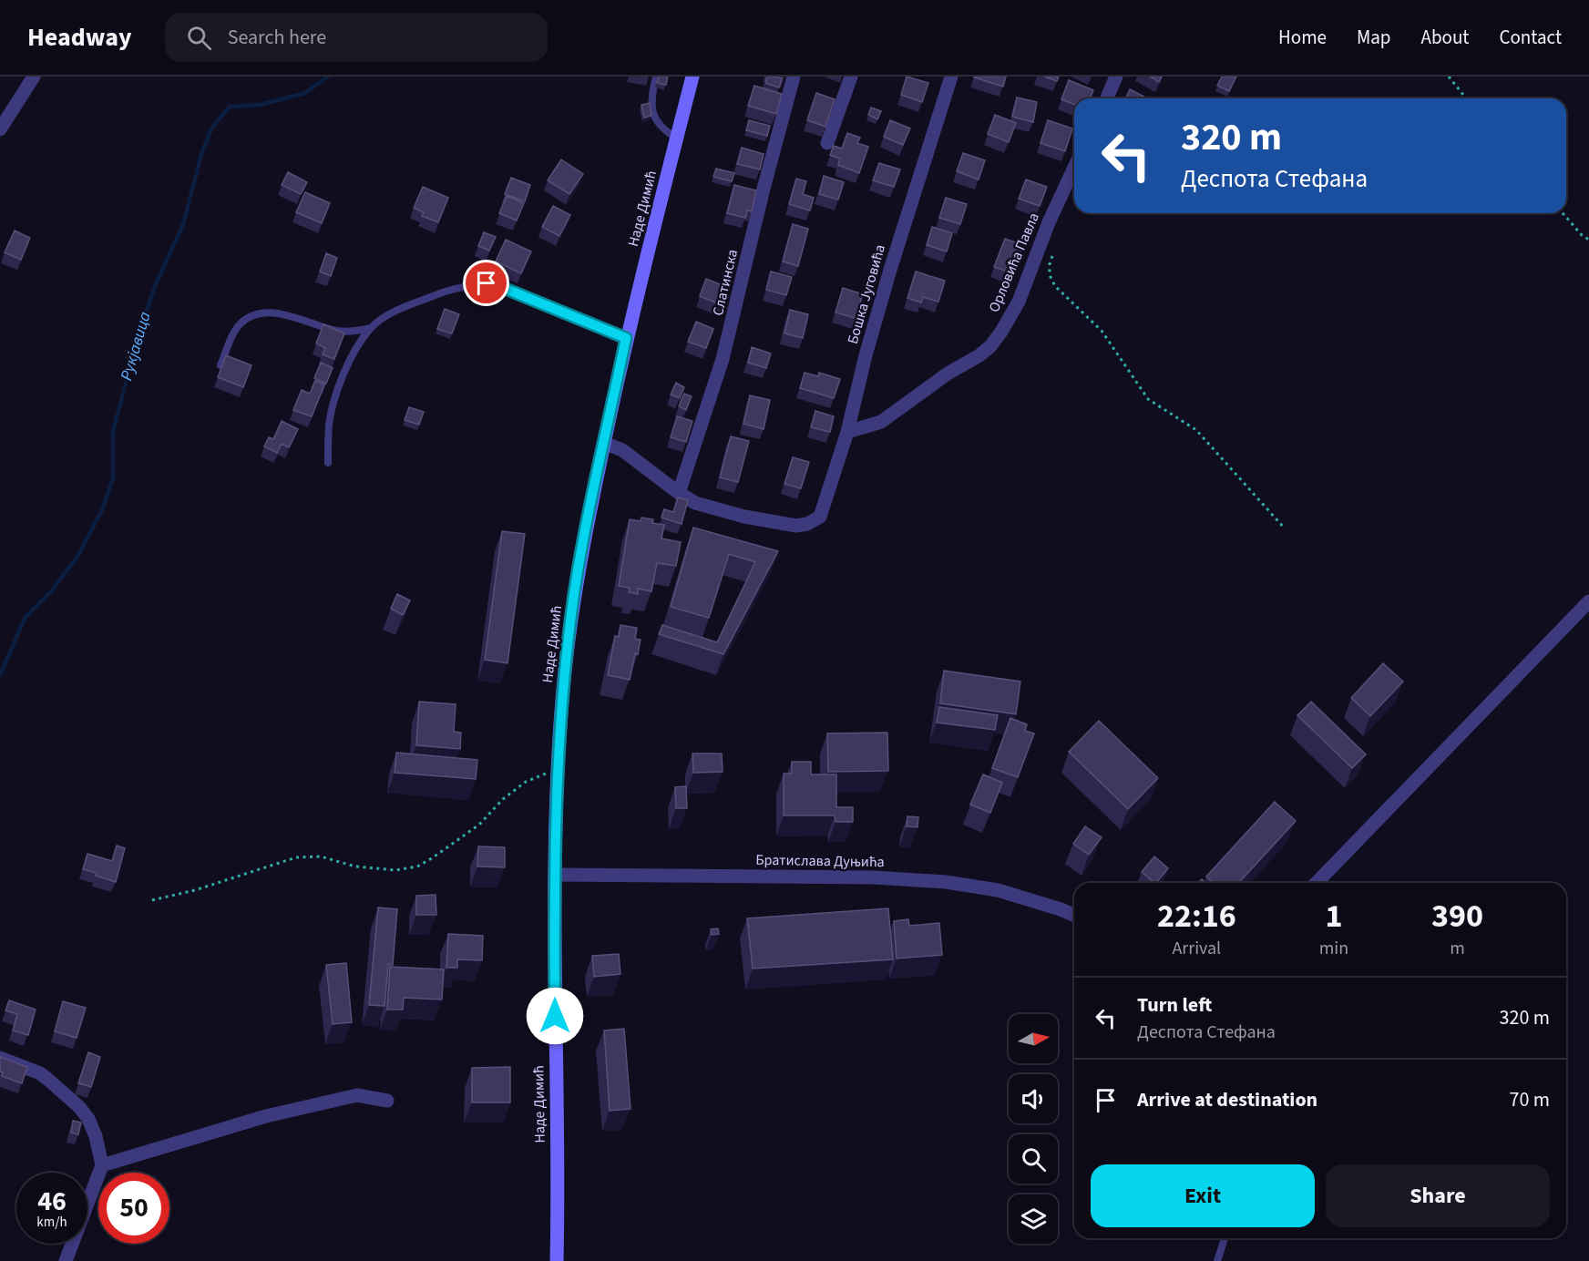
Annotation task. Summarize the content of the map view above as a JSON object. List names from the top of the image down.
{
  "streets": {
    "main road": ["Наде Димић"],
    "street": [
      "Орловића Павла",
      "Слатинска",
      "Бошка Југовића",
      "Братислава Дуњића"
    ]
  },
  "crossings": [
    ["Наде Димић", "Братислава Дуњића"],
    ["Орловића Павла", "Бошка Југовића"],
    ["Слатинска", "Бошка Југовића"]
  ],
  "water": ["Рукјавица"],
  "north": "right",
  "page": {
    "header": "Headway",
    "search": "Search here",
    "nav": [
      "Home",
      "Map",
      "About",
      "Contact"
    ],
    "turn": ["320 m", "Деспота Стефана"],
    "eta": [
      "22:16",
      "Arrival",
      "1",
      "min",
      "390",
      "m"
    ],
    "list": [
      {
        "name": "Turn left",
        "note": "Деспота Стефана",
        "value": "320 m"
      },
      {
        "name": "Arrive at destination",
        "value": "70 m"
      }
    ],
    "buttons": ["Exit", "Share"],
    "speed": "46 km/h",
    "limit": "50"
  }
}
